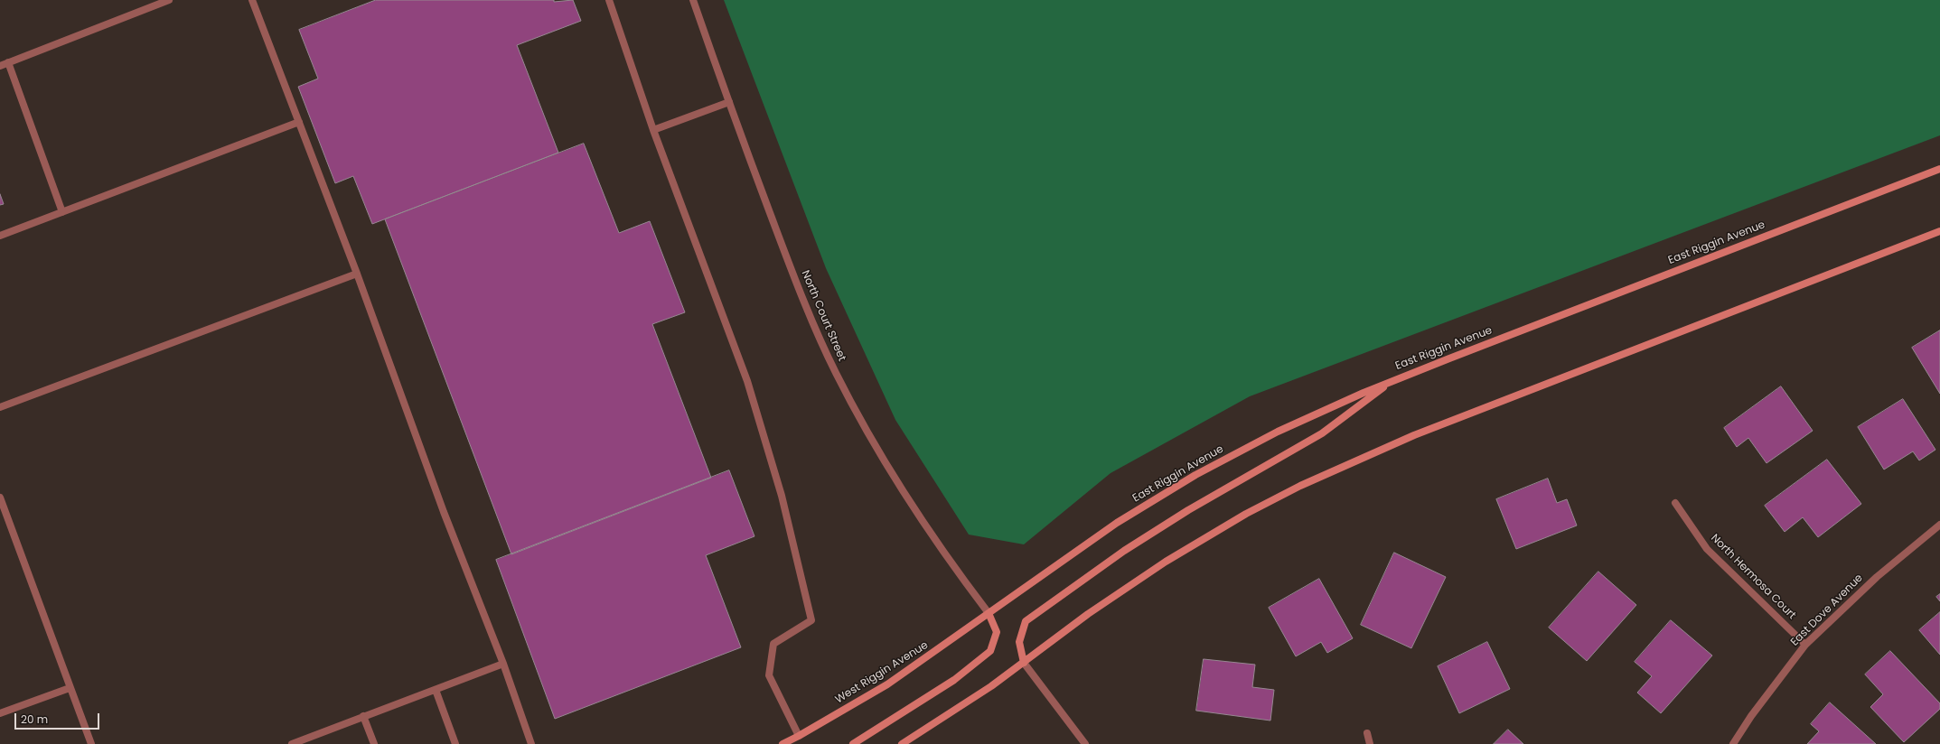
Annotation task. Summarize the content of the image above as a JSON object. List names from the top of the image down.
{
  "streets": {
    "main road": ["East Riggin Avenue", "West Riggin Avenue"],
    "street": ["North Court Street", "North Hermosa Court", "East Dove Avenue"]
  },
  "crossings": [
    ["East Riggin Avenue", "North Court Street"],
    ["East Riggin Avenue", "West Riggin Avenue"],
    ["North Court Street", "West Riggin Avenue"],
    ["North Hermosa Court", "East Dove Avenue"]
  ],
  "scale_bar": "20 m"
}
